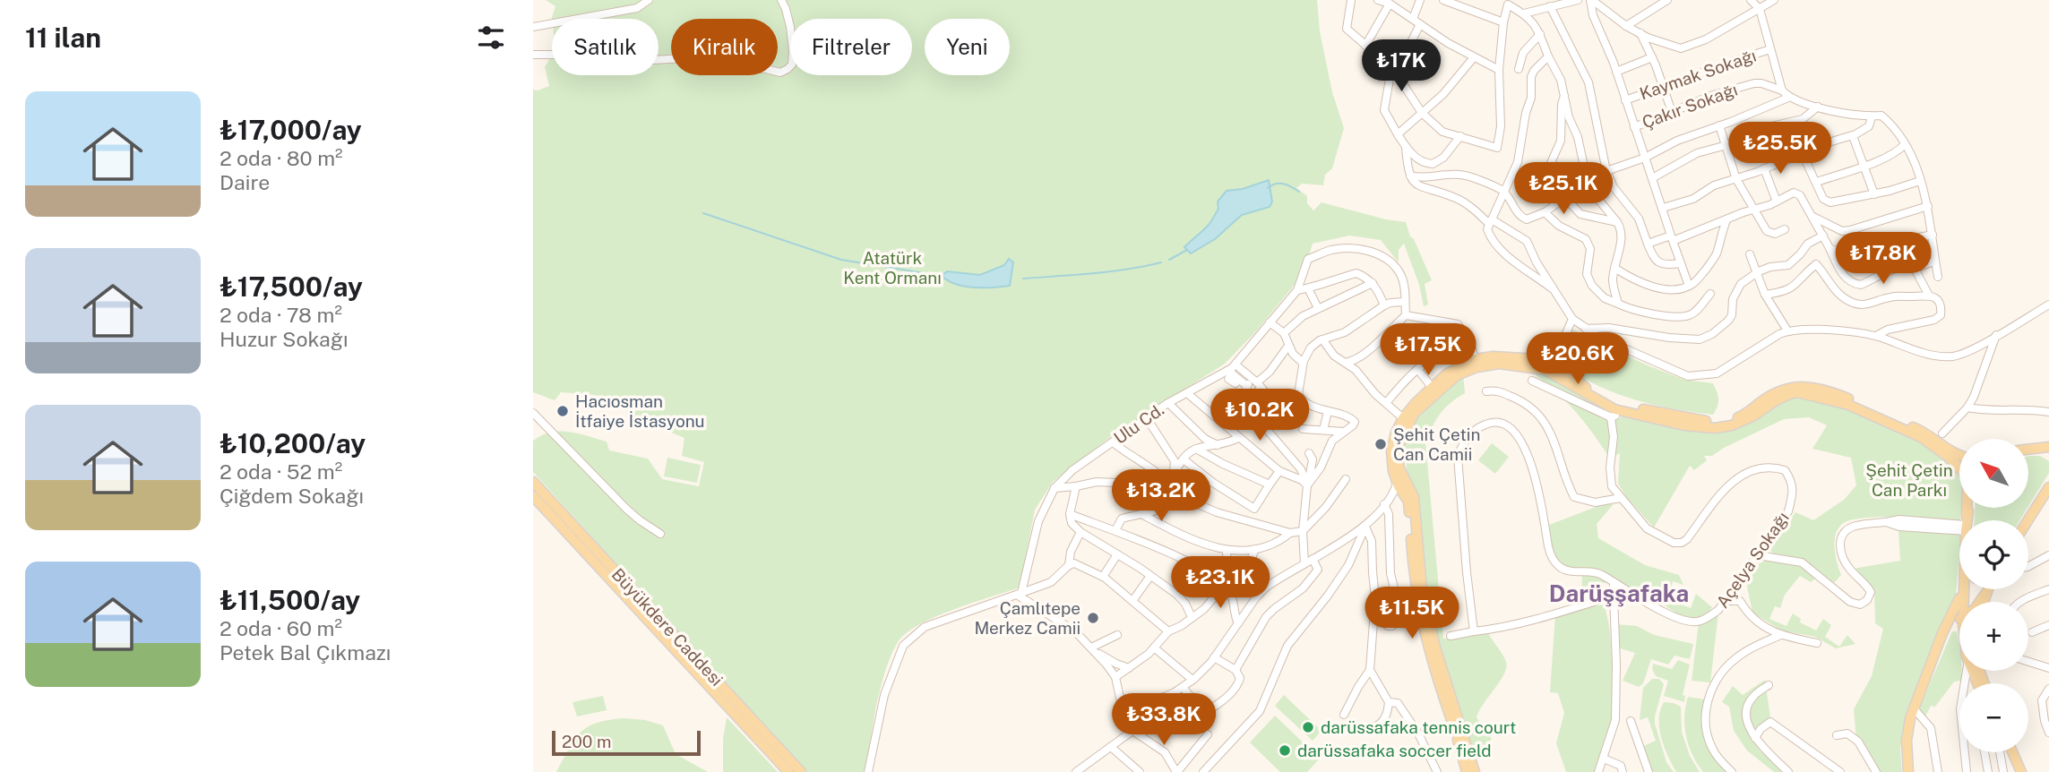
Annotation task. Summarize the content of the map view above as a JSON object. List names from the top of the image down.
{
  "streets": {
    "main road": ["Büyükdere Caddesi"],
    "street": [
      "Kaymak Sokağı",
      "Çakır Sokağı",
      "Ulu Cd.",
      "Açelya Sokağı"
    ]
  },
  "districts": ["Darüşşafaka"],
  "parks": ["Atatürk Kent Ormanı", "Şehit Çetin Can Parkı"],
  "places": [
    "Hacıosman İtfaiye İstasyonu",
    "Şehit Çetin Can Camii",
    "Çamlıtepe Merkez Camii",
    "darüssafaka tennis court",
    "darüssafaka soccer field"
  ],
  "scale_bar": "200 m",
  "north": "top left",
  "page": {
    "heading": "11 ilan",
    "chip": [
      "Satılık",
      "Kiralık",
      "Filtreler",
      "Yeni"
    ],
    "price": [
      "₺17K",
      "₺25.5K",
      "₺25.1K",
      "₺17.8K",
      "₺17.5K",
      "₺20.6K",
      "₺10.2K",
      "₺13.2K",
      "₺23.1K",
      "₺11.5K",
      "₺33.8K"
    ],
    "list": [
      {
        "name": "₺17,000/ay",
        "note": "2 oda · 80 m² · Daire"
      },
      {
        "name": "₺17,500/ay",
        "note": "2 oda · 78 m² · Huzur Sokağı"
      },
      {
        "name": "₺10,200/ay",
        "note": "2 oda · 52 m² · Çiğdem Sokağı"
      },
      {
        "name": "₺11,500/ay",
        "note": "2 oda · 60 m² · Petek Bal Çıkmazı"
      }
    ],
    "map_buttons": ["+", "−"],
    "scale": "200 m"
  }
}
